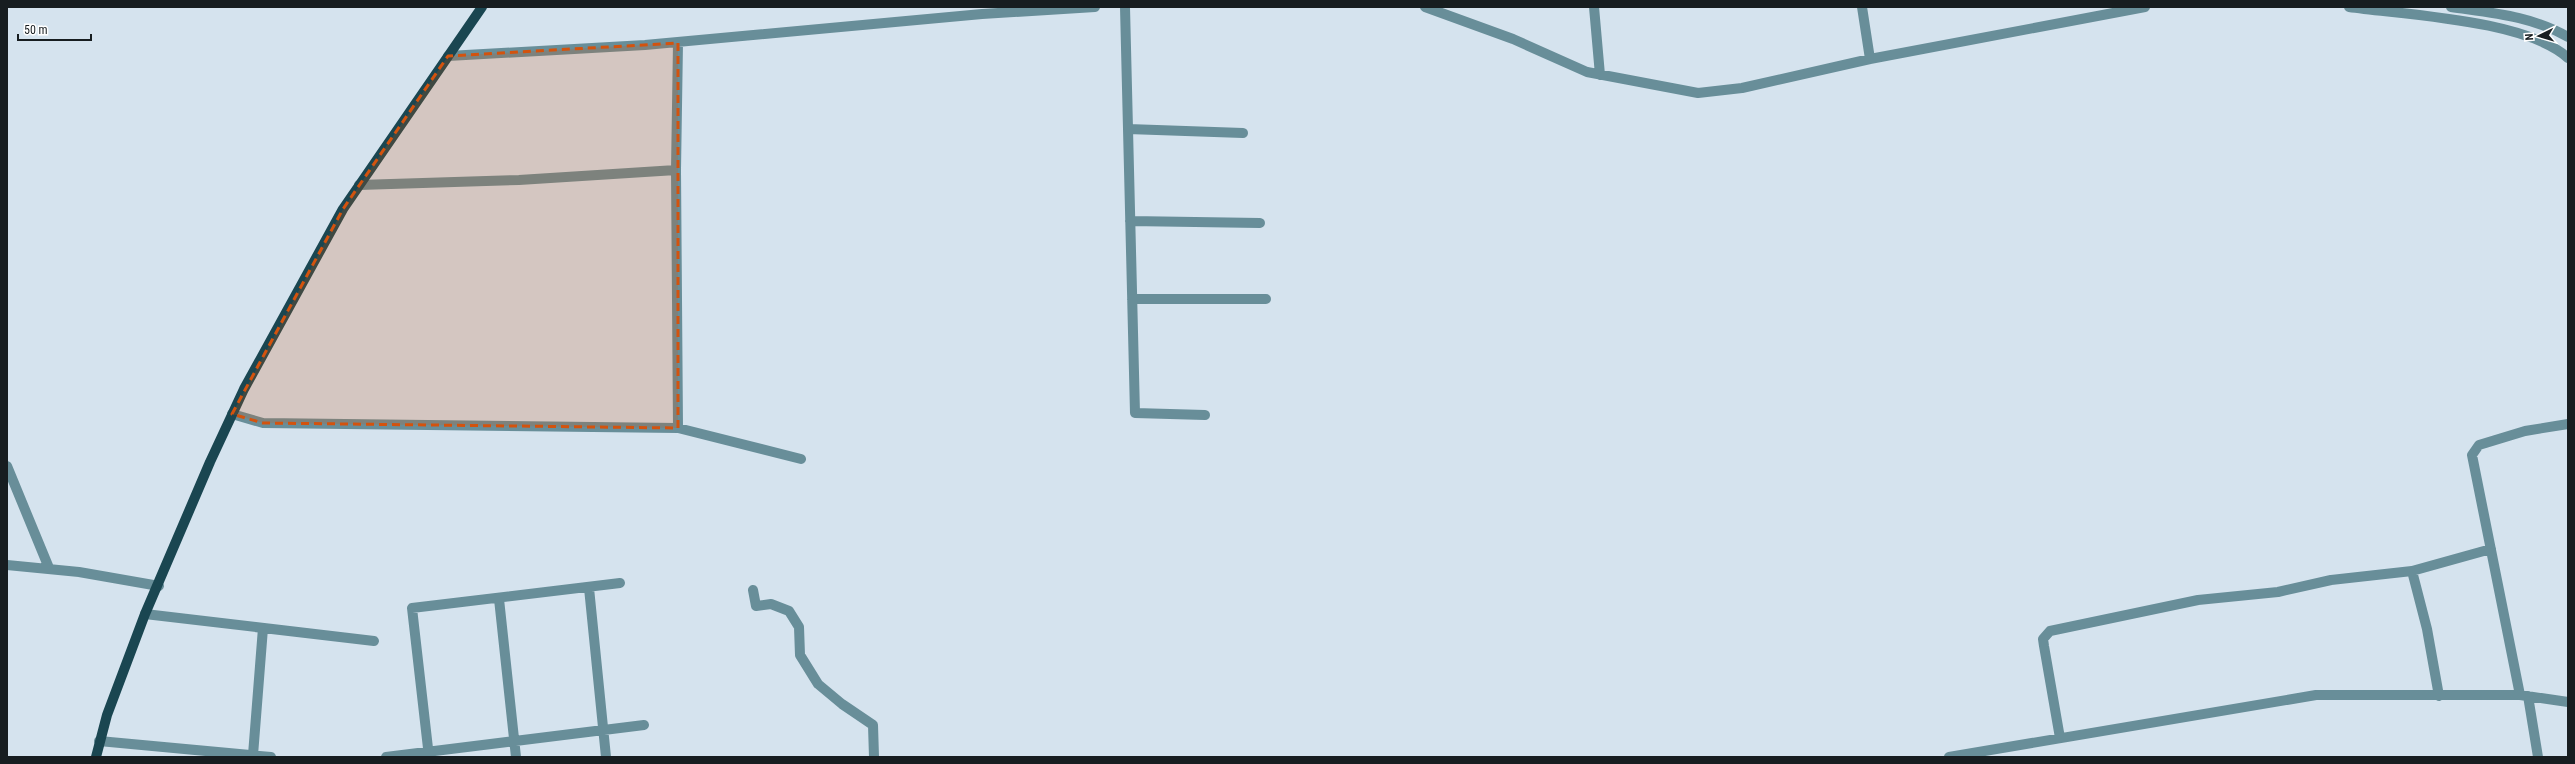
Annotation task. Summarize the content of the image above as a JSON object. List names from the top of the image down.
{
  "scale_bar": "50 m",
  "north": "left"
}
